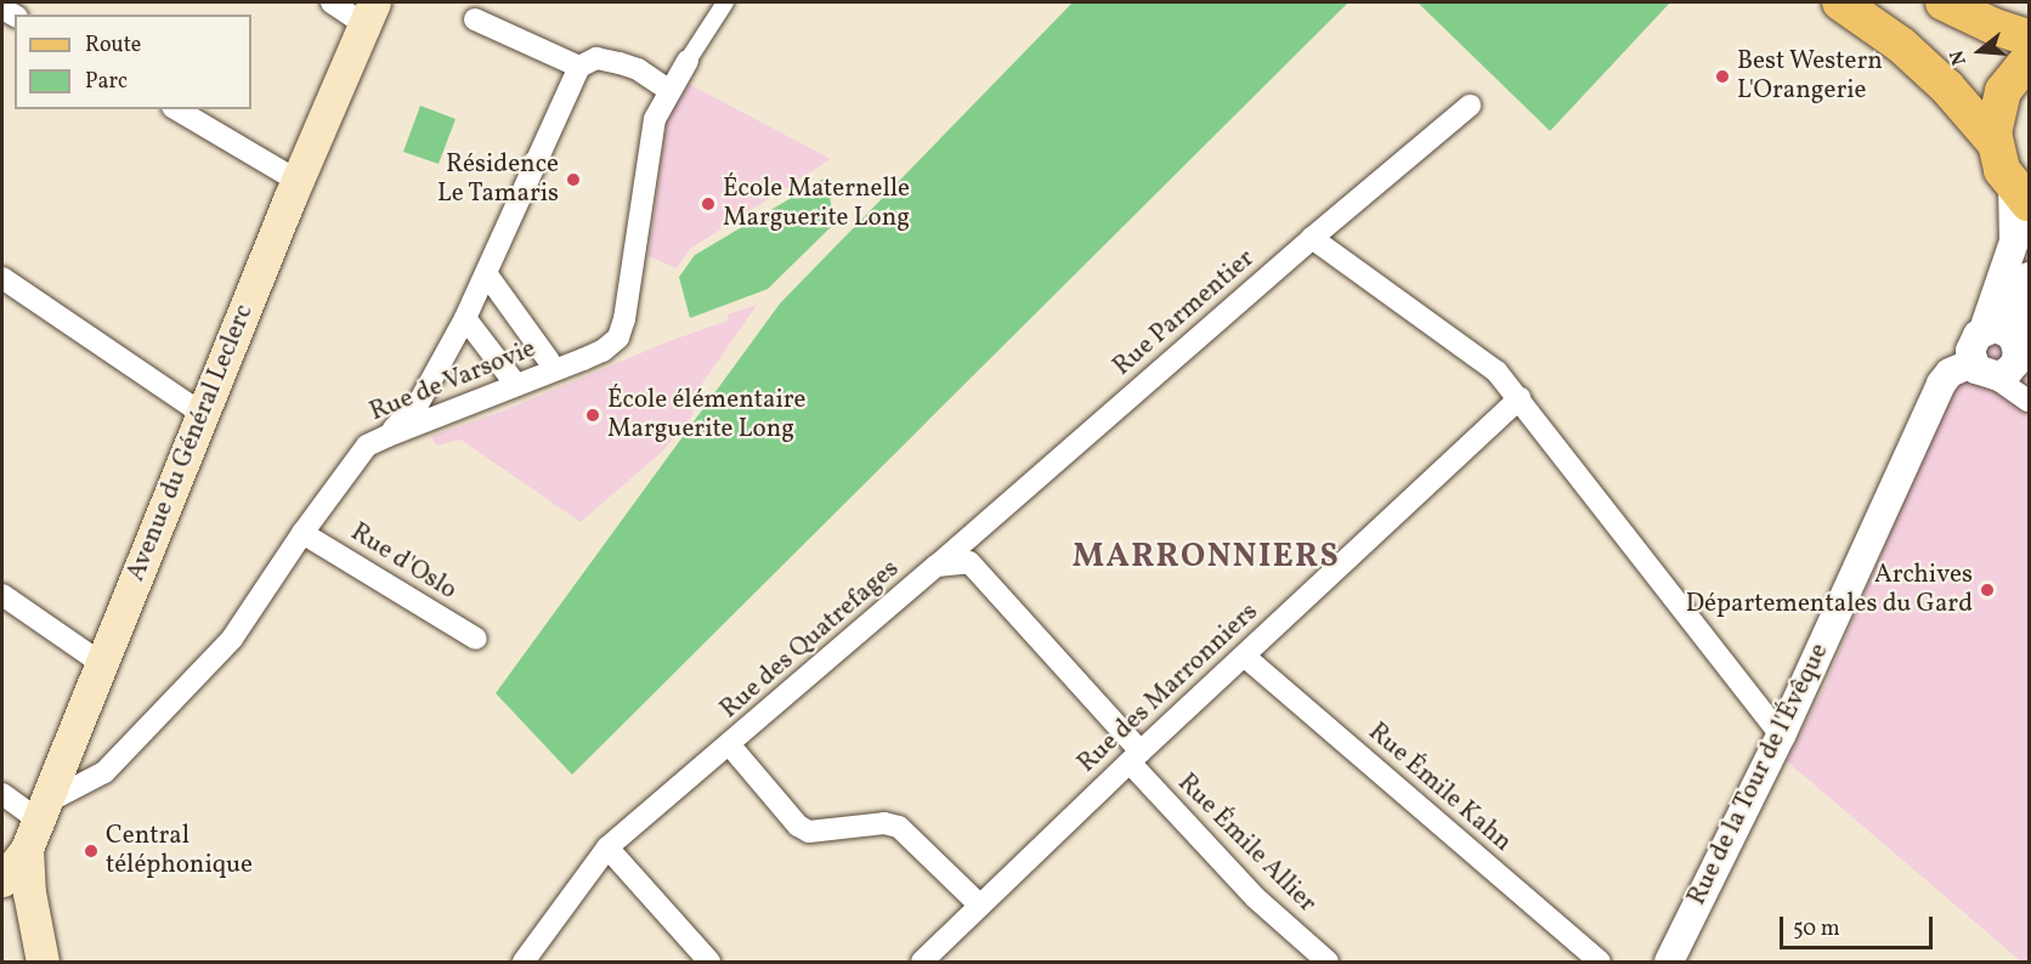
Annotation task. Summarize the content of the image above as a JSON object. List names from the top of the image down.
{
  "streets": {
    "main road": ["Avenue du Général Leclerc"],
    "street": [
      "Rue Parmentier",
      "Rue de Varsovie",
      "Rue d'Oslo",
      "Rue des Quatrefages",
      "Rue des Marronniers",
      "Rue de la Tour de l'Évêque",
      "Rue Émile Kahn",
      "Rue Émile Allier"
    ]
  },
  "crossings": [
    ["Rue Parmentier", "Rue des Quatrefages"],
    ["Rue de Varsovie", "Avenue du Général Leclerc"],
    ["Rue de Varsovie", "Rue d'Oslo"],
    ["Rue des Quatrefages", "Rue des Marronniers"],
    ["Rue des Quatrefages", "Rue Émile Allier"],
    ["Rue des Marronniers", "Rue Émile Kahn"],
    ["Rue des Marronniers", "Rue Émile Allier"]
  ],
  "districts": ["MARRONNIERS"],
  "places": [
    "Best Western L'Orangerie",
    "Résidence Le Tamaris",
    "École Maternelle Marguerite Long",
    "École élémentaire Marguerite Long",
    "Archives Départementales du Gard",
    "Central téléphonique"
  ],
  "legend": ["Route", "Parc"],
  "scale_bar": "50 m",
  "north": "left"
}
